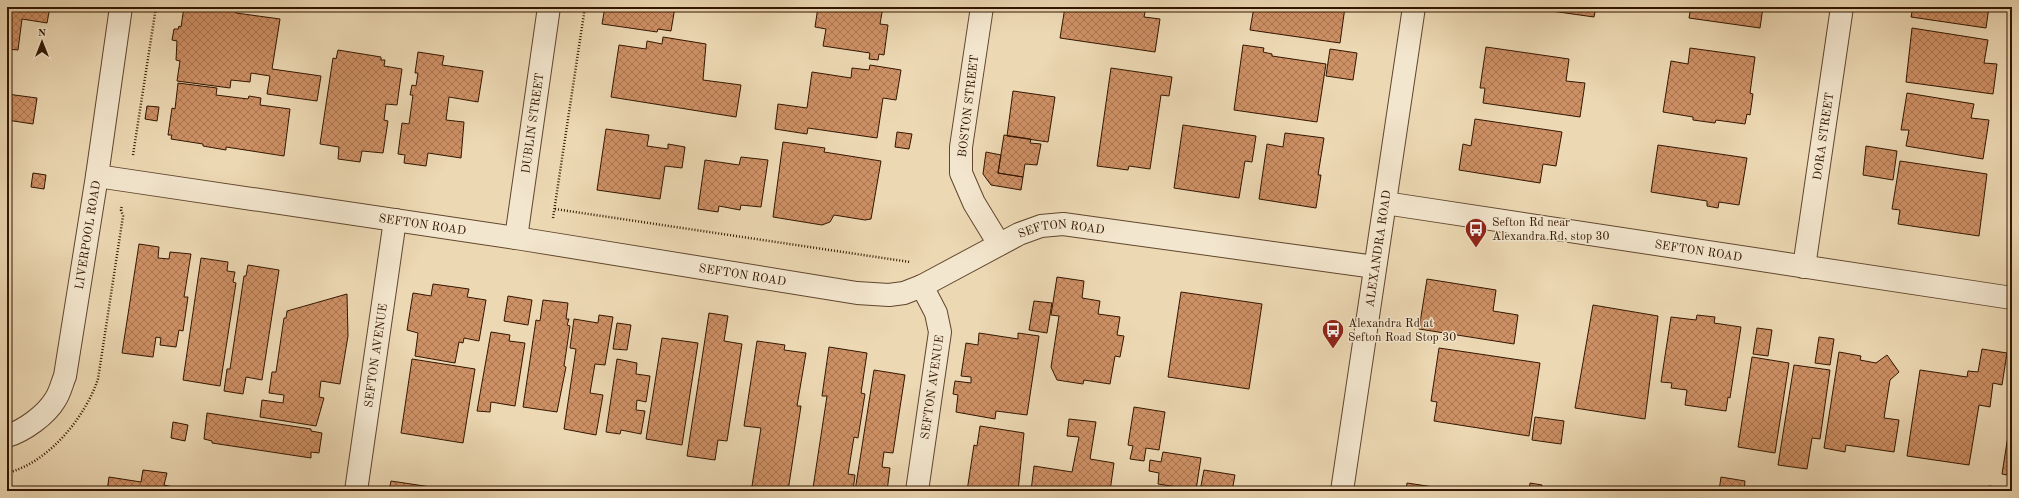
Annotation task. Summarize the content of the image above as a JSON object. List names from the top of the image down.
{
  "streets": {
    "street": [
      "BOSTON STREET",
      "DUBLIN STREET",
      "DORA STREET",
      "SEFTON ROAD",
      "LIVERPOOL ROAD",
      "ALEXANDRA ROAD",
      "SEFTON AVENUE"
    ]
  },
  "crossings": [
    ["BOSTON STREET", "SEFTON ROAD"],
    ["DUBLIN STREET", "SEFTON ROAD"],
    ["DORA STREET", "SEFTON ROAD"],
    ["SEFTON ROAD", "LIVERPOOL ROAD"],
    ["SEFTON ROAD", "ALEXANDRA ROAD"],
    ["SEFTON ROAD", "SEFTON AVENUE"]
  ],
  "places": {
    "bus stop": ["Sefton Rd near Alexandra Rd, stop 30", "Alexandra Rd at Sefton Road Stop 30"]
  },
  "north": "top"
}
